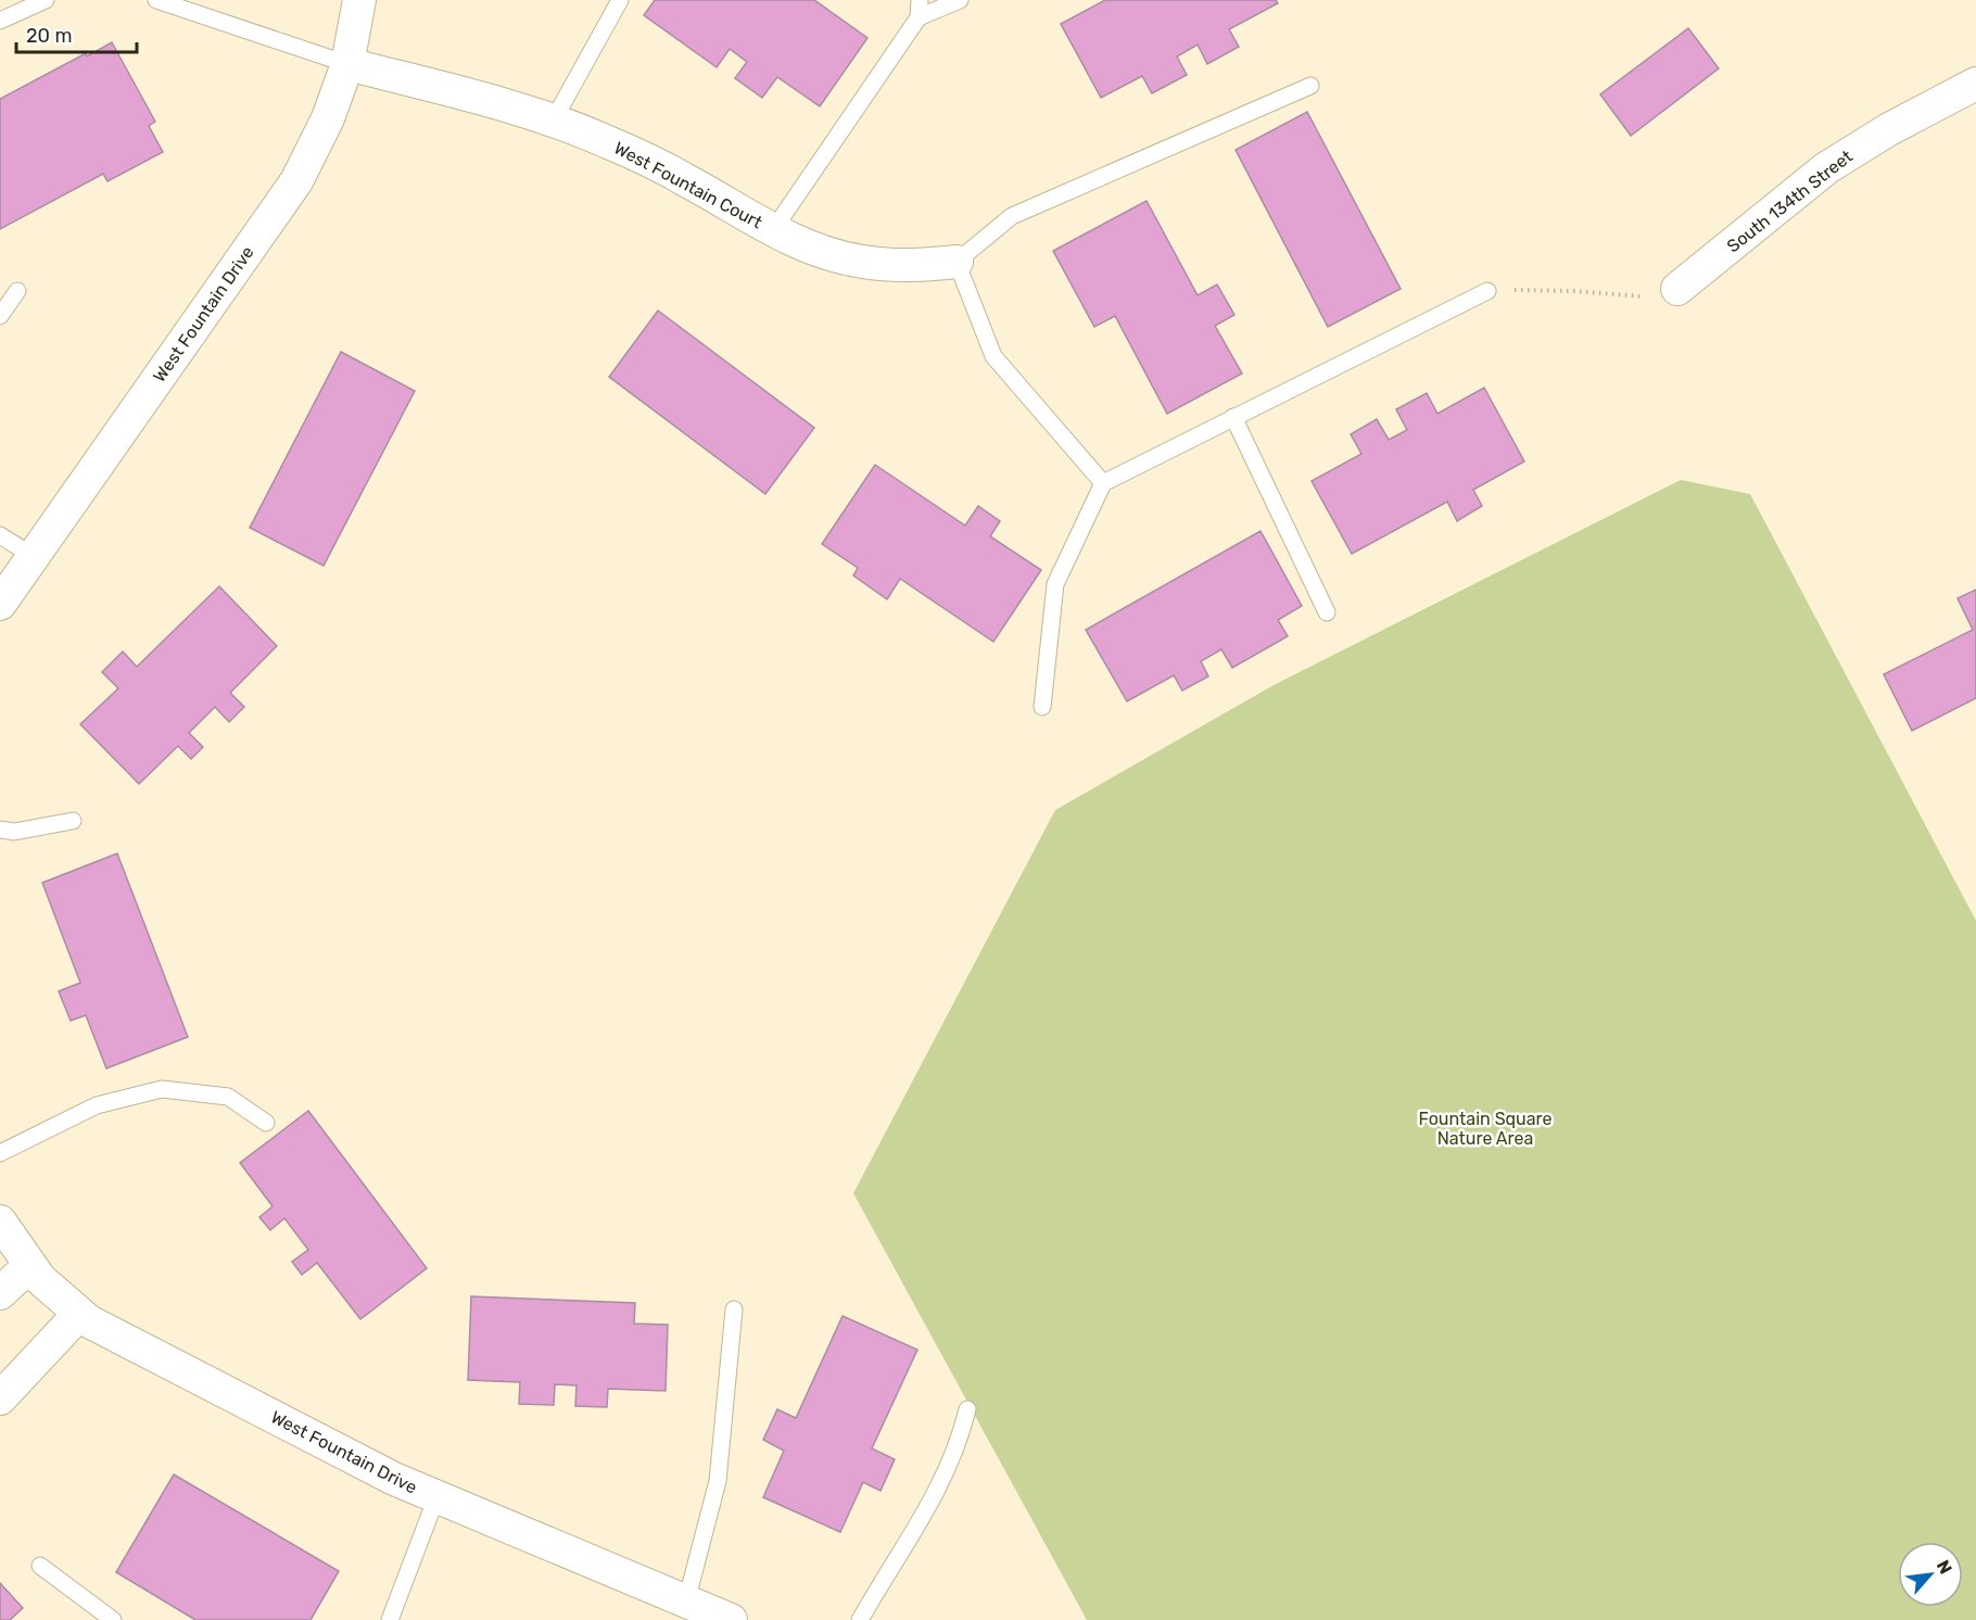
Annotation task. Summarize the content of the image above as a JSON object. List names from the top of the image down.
{
  "streets": {
    "street": ["West Fountain Court", "South 134th Street", "West Fountain Drive"]
  },
  "crossings": [
    ["West Fountain Court", "West Fountain Drive"]
  ],
  "parks": ["Fountain Square Nature Area"],
  "scale_bar": "20 m",
  "north": "top right"
}
